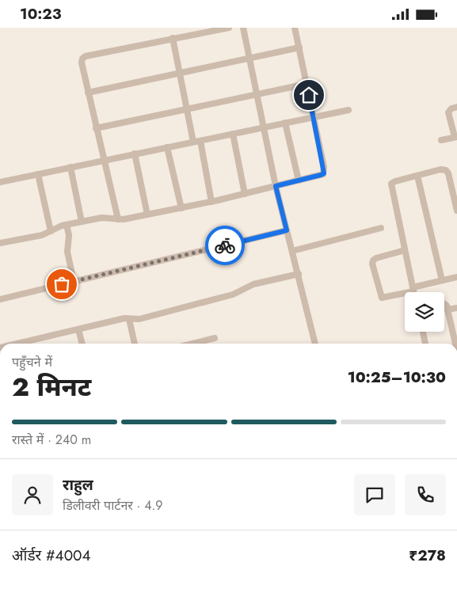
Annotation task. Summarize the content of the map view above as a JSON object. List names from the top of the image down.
{
  "page": {
    "status": "10:23",
    "heading": ["2 मिनट", "पहुँचने में", "10:25–10:30"],
    "panel": [
      "राहुल",
      "डिलीवरी पार्टनर · 4.9",
      "ऑर्डर #4004",
      "₹278"
    ],
    "bar": "रास्ते में · 240 m"
  }
}
